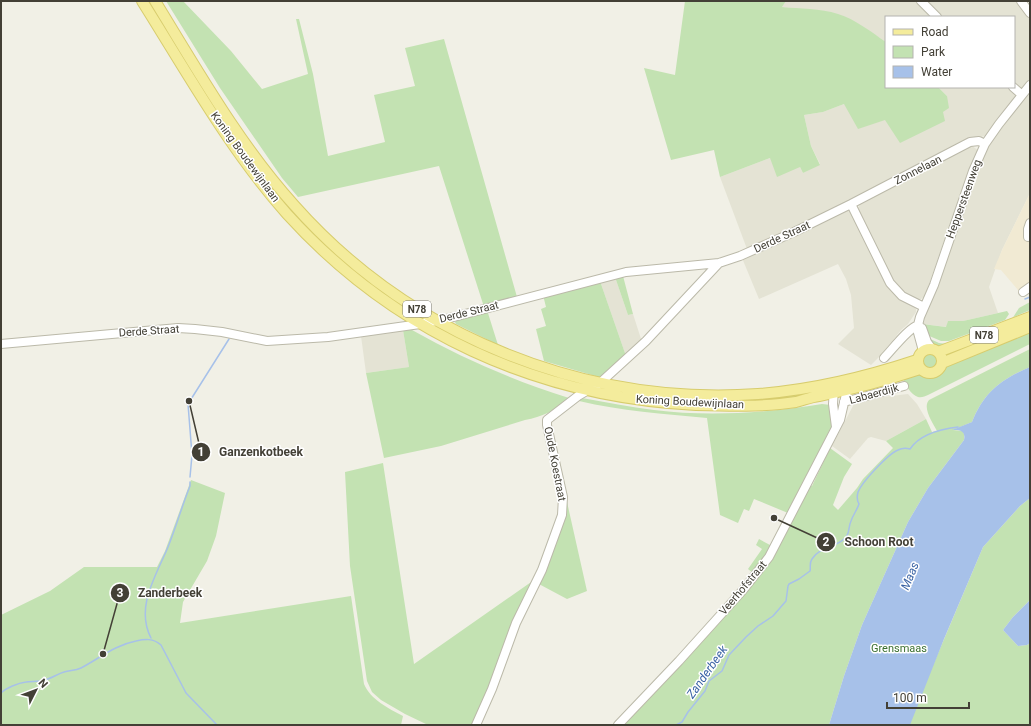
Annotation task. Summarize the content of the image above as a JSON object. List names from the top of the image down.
{
  "streets": {
    "main road": ["Koning Boudewijnlaan", "N78"],
    "street": [
      "Zonnelaan",
      "Heppersteenweg",
      "Derde Straat",
      "Labaerdijk",
      "Oude Koestraat",
      "Veerhofstraat"
    ]
  },
  "crossings": [
    ["Koning Boudewijnlaan", "Derde Straat"],
    ["Koning Boudewijnlaan", "N78"],
    ["Koning Boudewijnlaan", "Oude Koestraat"],
    ["Koning Boudewijnlaan", "Veerhofstraat"],
    ["Zonnelaan", "Heppersteenweg"],
    ["Zonnelaan", "Derde Straat"],
    ["Derde Straat", "Oude Koestraat"],
    ["Labaerdijk", "Veerhofstraat"]
  ],
  "water": ["Maas", "Zanderbeek"],
  "parks": ["Grensmaas"],
  "places": ["Ganzenkotbeek", "Schoon Root", "Zanderbeek"],
  "legend": ["Road", "Park", "Water"],
  "scale_bar": "100 m",
  "north": "top right"
}
